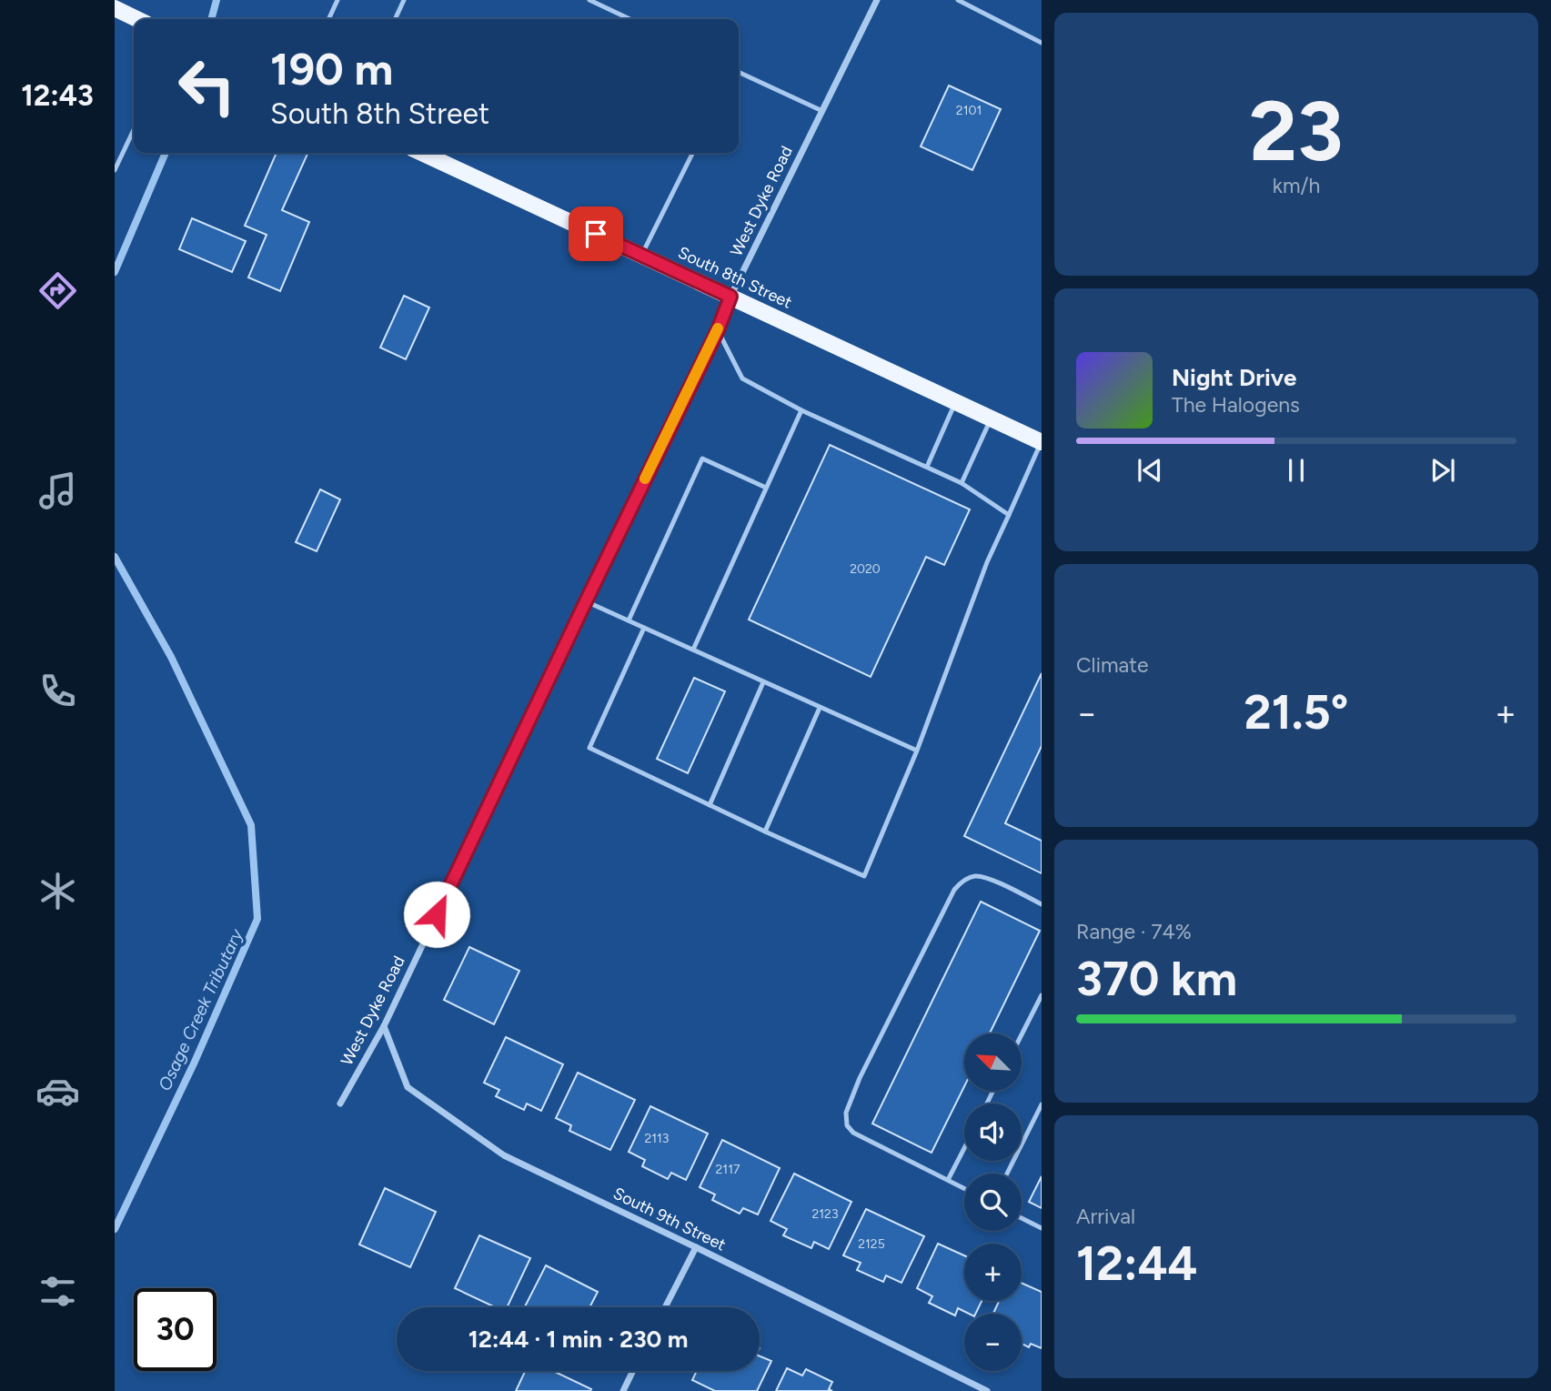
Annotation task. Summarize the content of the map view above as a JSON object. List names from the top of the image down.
{
  "streets": {
    "main road": ["South 8th Street"],
    "street": ["West Dyke Road", "South 9th Street"]
  },
  "crossings": [
    ["West Dyke Road", "South 8th Street"],
    ["West Dyke Road", "South 9th Street"]
  ],
  "water": ["Osage Creek Tributary"],
  "house_numbers": [
    "2101",
    "2020",
    "2113",
    "2117",
    "2123",
    "2125"
  ],
  "north": "top left",
  "page": {
    "tabs": "12:43",
    "tile": [
      ["23", "km/h"],
      "Climate",
      ["Range · 74%", "370 km"],
      ["Arrival", "12:44"]
    ],
    "turn": ["190 m", "South 8th Street"],
    "song": ["Night Drive", "The Halogens"],
    "heat": ["−", "21.5°", "+"],
    "map_buttons": ["+", "−"],
    "limit": "30",
    "trip": "12:44 · 1 min · 230 m"
  }
}
